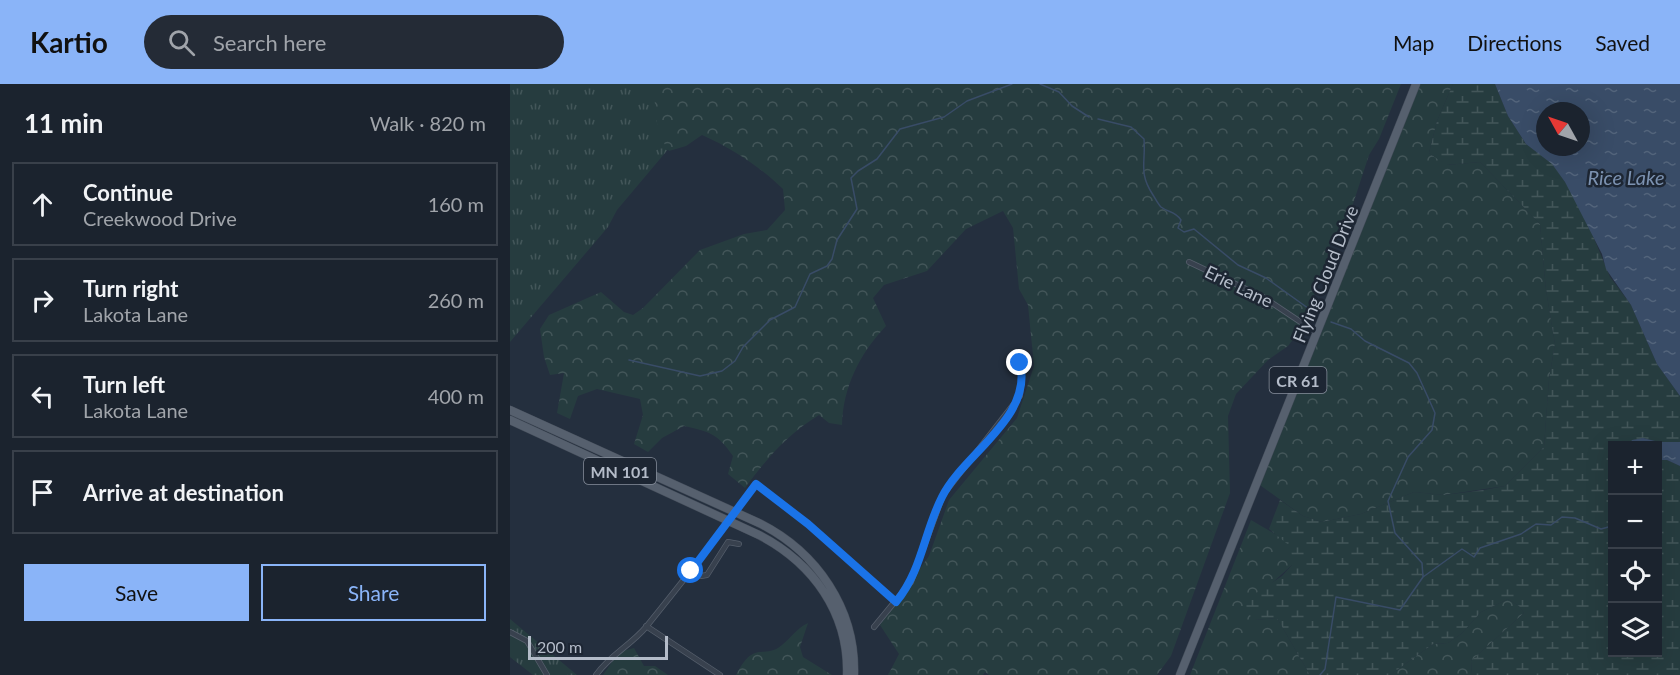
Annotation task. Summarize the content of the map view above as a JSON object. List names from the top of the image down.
{
  "streets": {
    "main road": ["Flying Cloud Drive", "CR 61", "MN 101"],
    "street": ["Erie Lane"]
  },
  "crossings": [
    ["Flying Cloud Drive", "Erie Lane"]
  ],
  "water": ["Rice Lake"],
  "scale_bar": "200 m",
  "north": "top left",
  "page": {
    "header": "Kartio",
    "search": "Search here",
    "nav": ["Map", "Directions", "Saved"],
    "heading": ["11 min", "Walk · 820 m"],
    "list": [
      ["Continue", "Creekwood Drive", "160 m"],
      ["Turn right", "Lakota Lane", "260 m"],
      ["Turn left", "Lakota Lane", "400 m"],
      "Arrive at destination"
    ],
    "map_buttons": ["+", "−"],
    "buttons": ["Save", "Share"],
    "scale": "200 m"
  }
}
